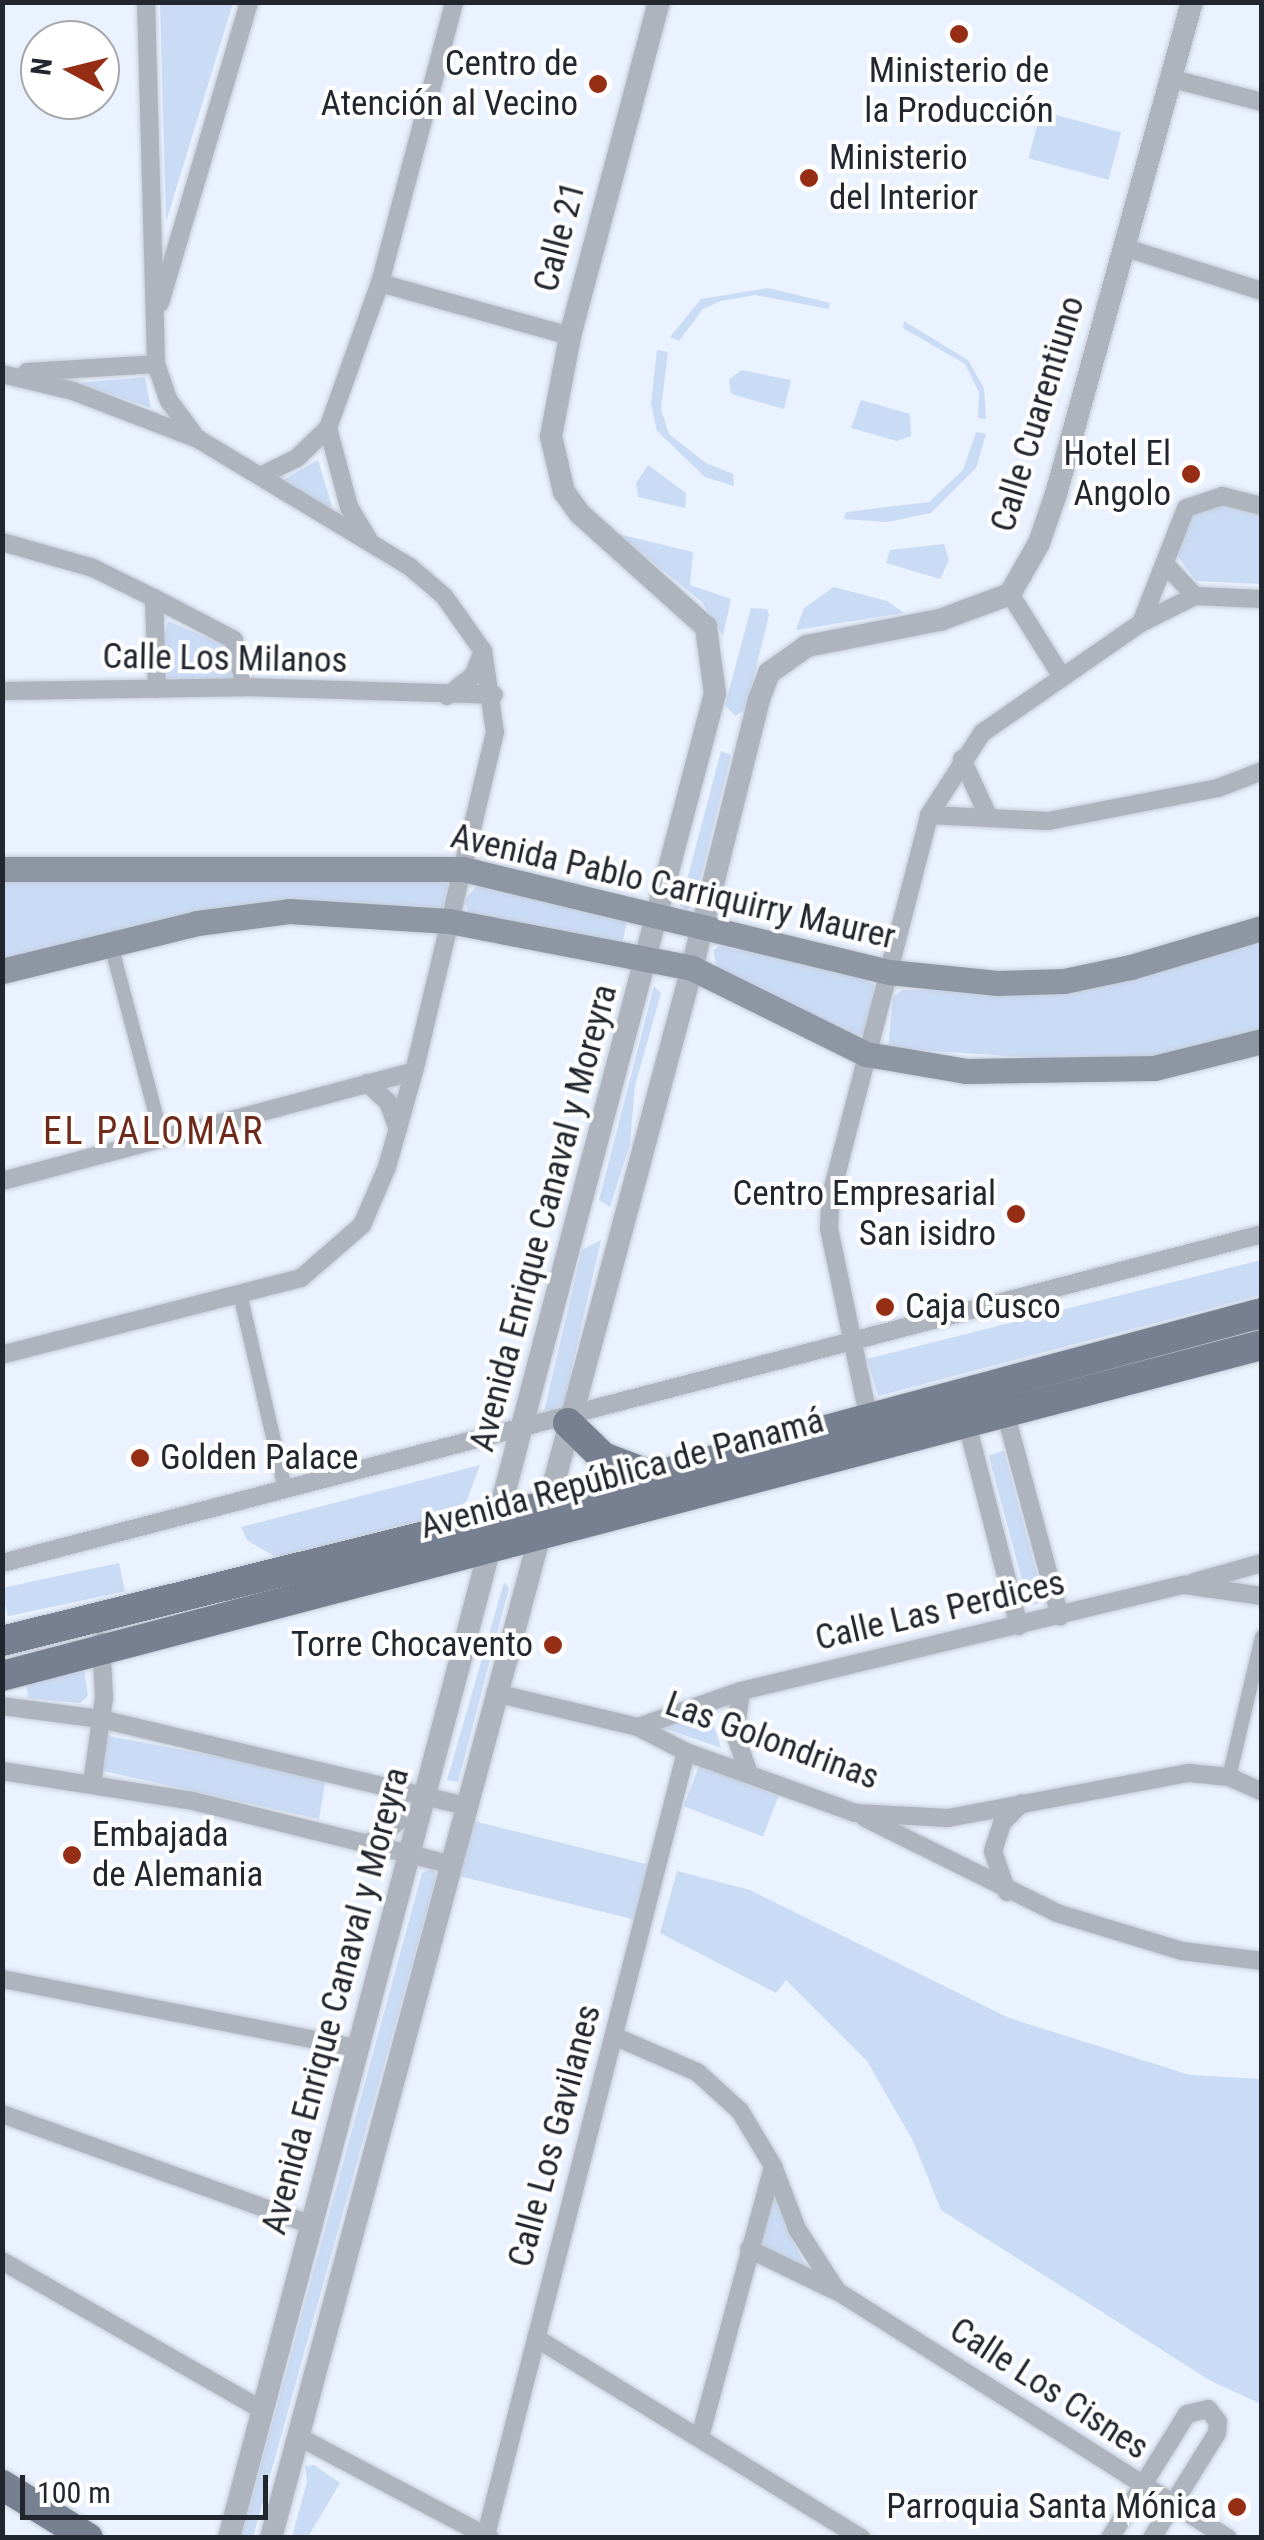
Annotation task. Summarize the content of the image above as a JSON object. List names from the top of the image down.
{
  "streets": {
    "main road": ["Avenida Pablo Carriquirry Maurer", "Avenida República de Panamá"],
    "street": [
      "Calle 21",
      "Calle Cuarentiuno",
      "Calle Los Milanos",
      "Avenida Enrique Canaval y Moreyra",
      "Calle Las Perdices",
      "Las Golondrinas",
      "Calle Los Gavilanes",
      "Calle Los Cisnes"
    ]
  },
  "crossings": [
    ["Calle 21", "Avenida Enrique Canaval y Moreyra"],
    ["Avenida Pablo Carriquirry Maurer", "Avenida Enrique Canaval y Moreyra"],
    ["Avenida Enrique Canaval y Moreyra", "Avenida República de Panamá"],
    ["Calle Las Perdices", "Las Golondrinas"],
    ["Las Golondrinas", "Calle Los Gavilanes"],
    ["Calle Los Gavilanes", "Calle Los Cisnes"]
  ],
  "districts": ["EL PALOMAR"],
  "places": [
    "Ministerio de la Producción",
    "Centro de Atención al Vecino",
    "Ministerio del Interior",
    "Hotel El Angolo",
    "Centro Empresarial San isidro",
    "Caja Cusco",
    "Golden Palace",
    "Torre Chocavento",
    "Embajada de Alemania",
    "Parroquia Santa Mónica"
  ],
  "scale_bar": "100 m",
  "north": "left"
}
